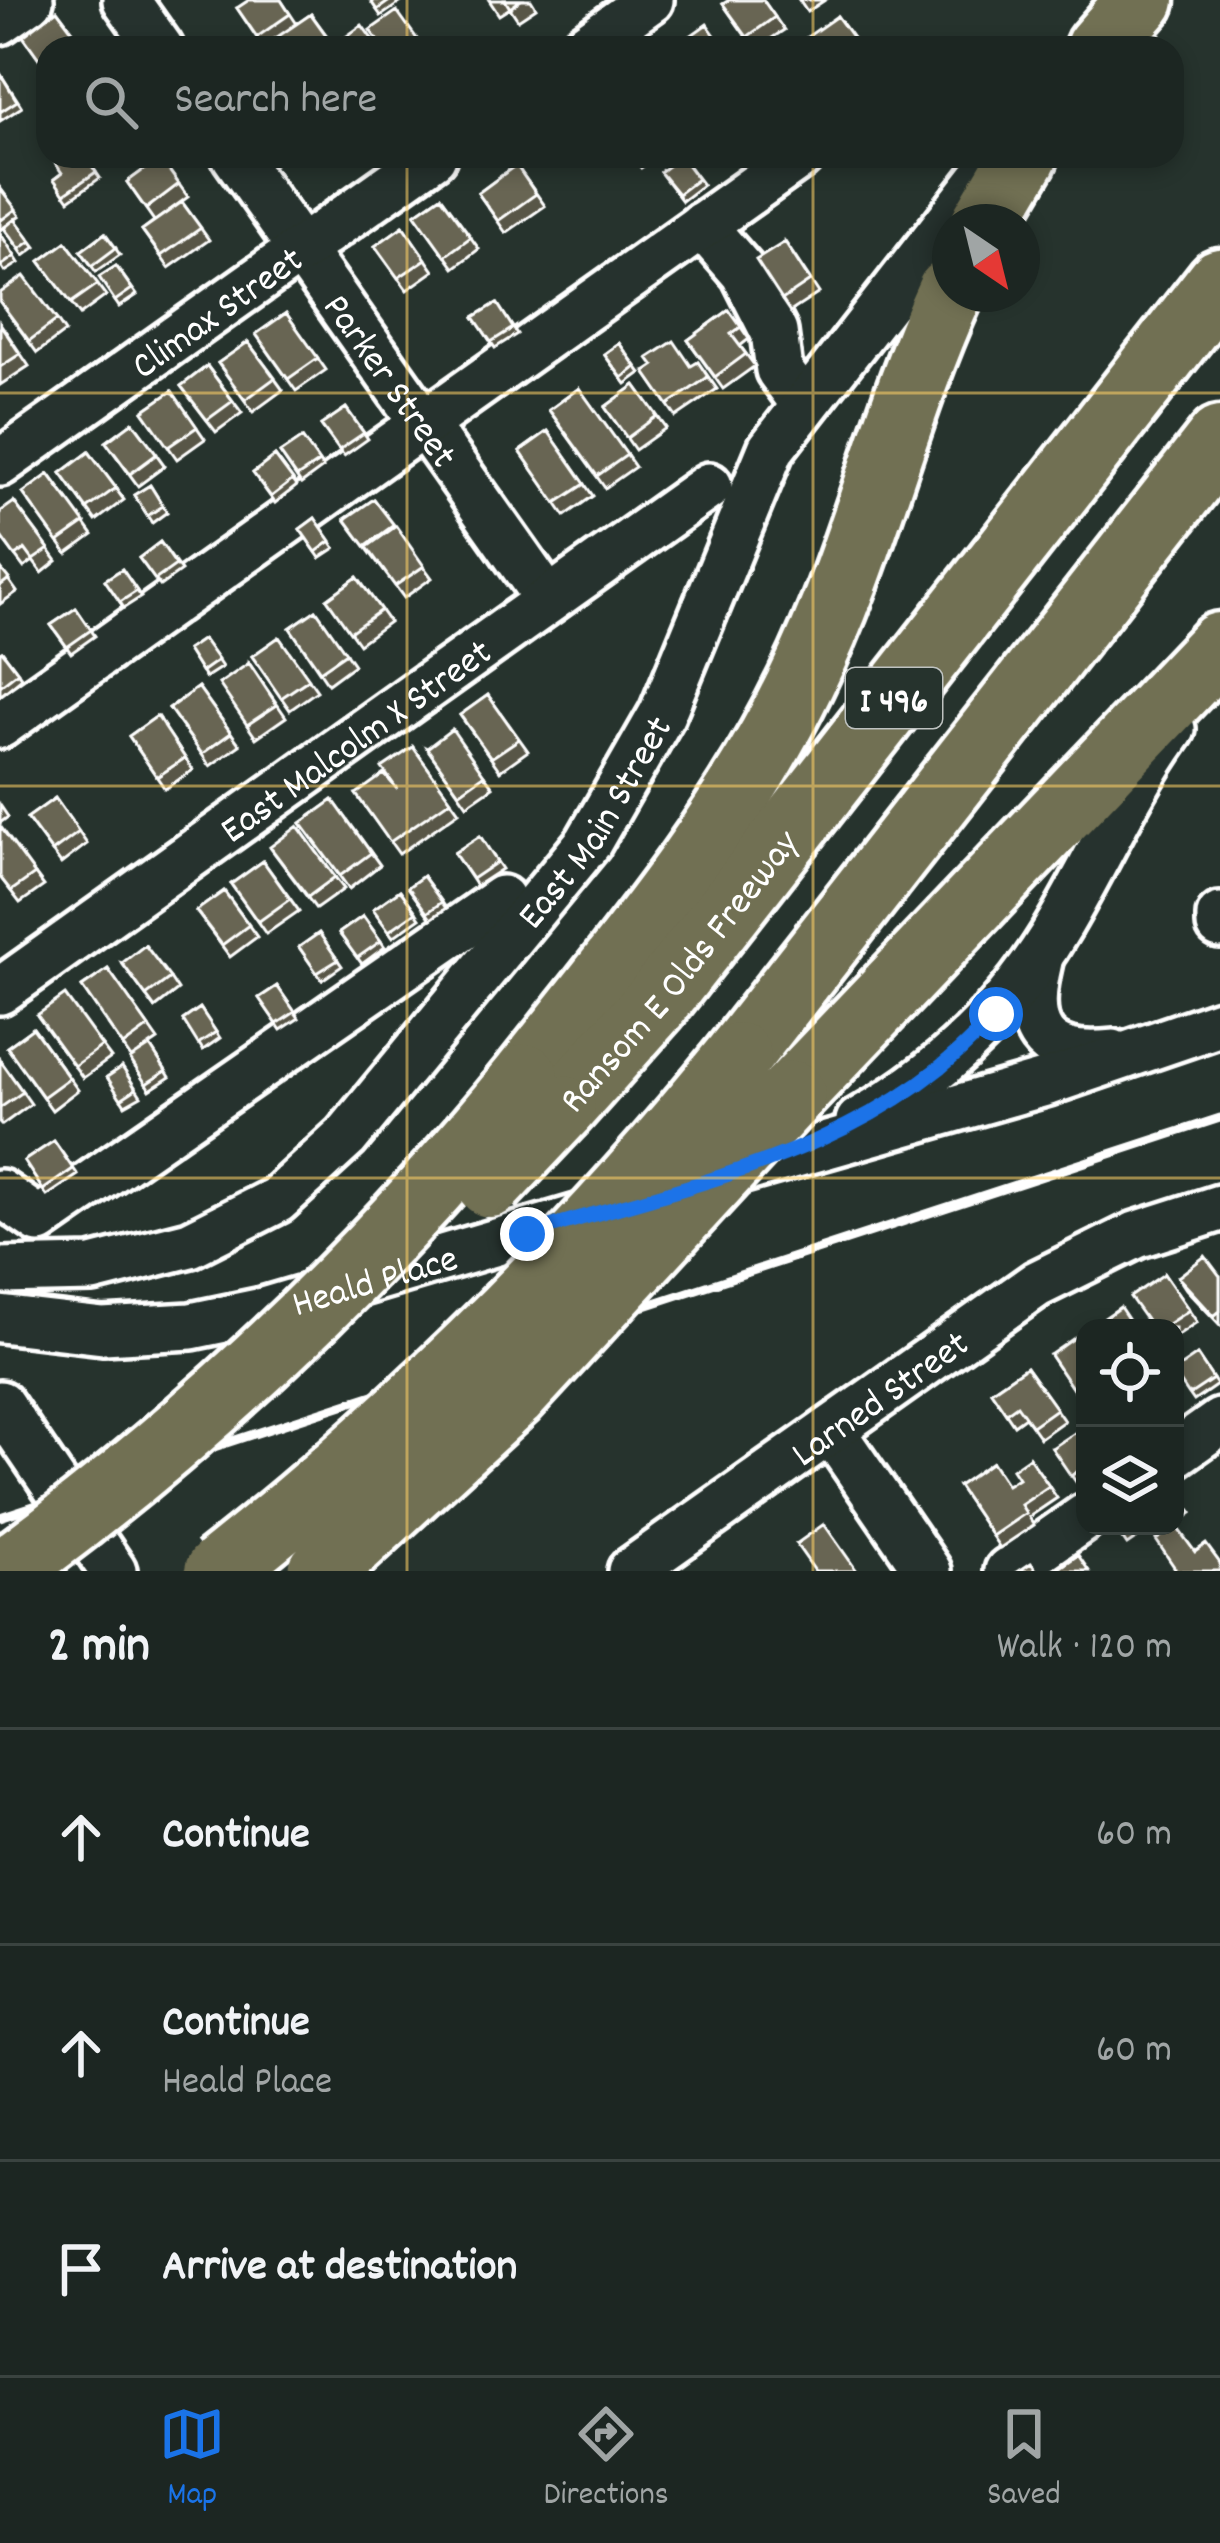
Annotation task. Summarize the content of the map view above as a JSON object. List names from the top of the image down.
{
  "streets": {
    "highway": ["I 496", "Ransom E Olds Freeway"],
    "street": [
      "Climax Street",
      "Parker Street",
      "East Malcolm X Street",
      "East Main Street",
      "Heald Place",
      "Larned Street"
    ]
  },
  "crossings": [
    ["Climax Street", "Parker Street"],
    ["Parker Street", "East Malcolm X Street"]
  ],
  "north": "bottom right",
  "page": {
    "search": "Search here",
    "heading": ["2 min", "Walk · 120 m"],
    "list": [
      ["Continue", "60 m"],
      ["Continue", "Heald Place", "60 m"],
      "Arrive at destination"
    ],
    "nav": ["Map", "Directions", "Saved"]
  }
}
